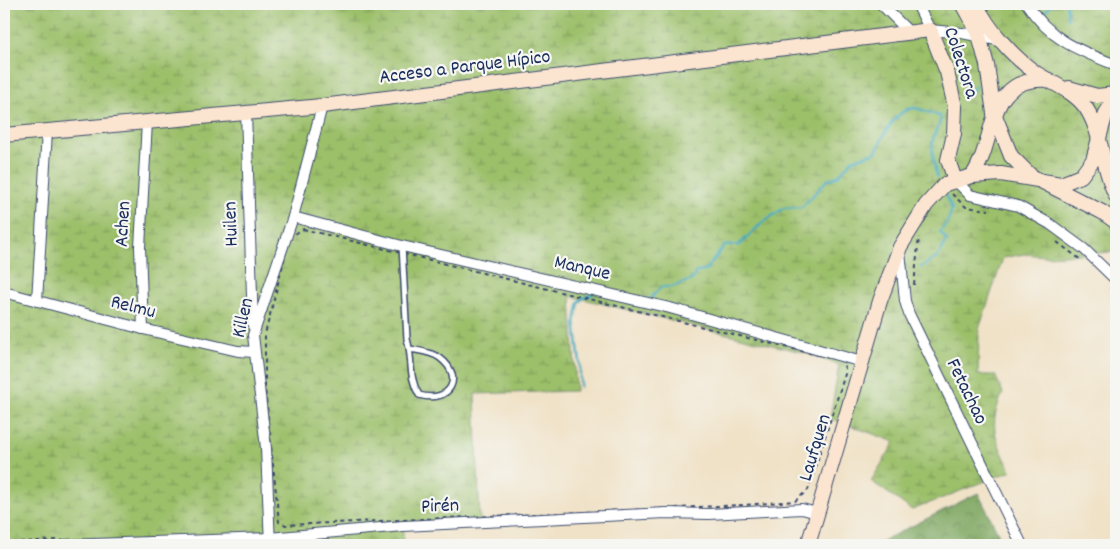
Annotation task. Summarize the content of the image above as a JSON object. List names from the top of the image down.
{
  "streets": {
    "street": [
      "Colectora",
      "Acceso a Parque Hípico",
      "Achen",
      "Huilen",
      "Manque",
      "Relmu",
      "Killen",
      "Fetachao",
      "Laufquen",
      "Pirén"
    ]
  },
  "crossings": [
    ["Colectora", "Acceso a Parque Hípico"],
    ["Colectora", "Laufquen"],
    ["Acceso a Parque Hípico", "Achen"],
    ["Acceso a Parque Hípico", "Huilen"],
    ["Acceso a Parque Hípico", "Killen"],
    ["Achen", "Relmu"],
    ["Huilen", "Killen"],
    ["Manque", "Killen"],
    ["Manque", "Laufquen"],
    ["Relmu", "Killen"],
    ["Killen", "Pirén"],
    ["Fetachao", "Laufquen"],
    ["Laufquen", "Pirén"]
  ]
}
